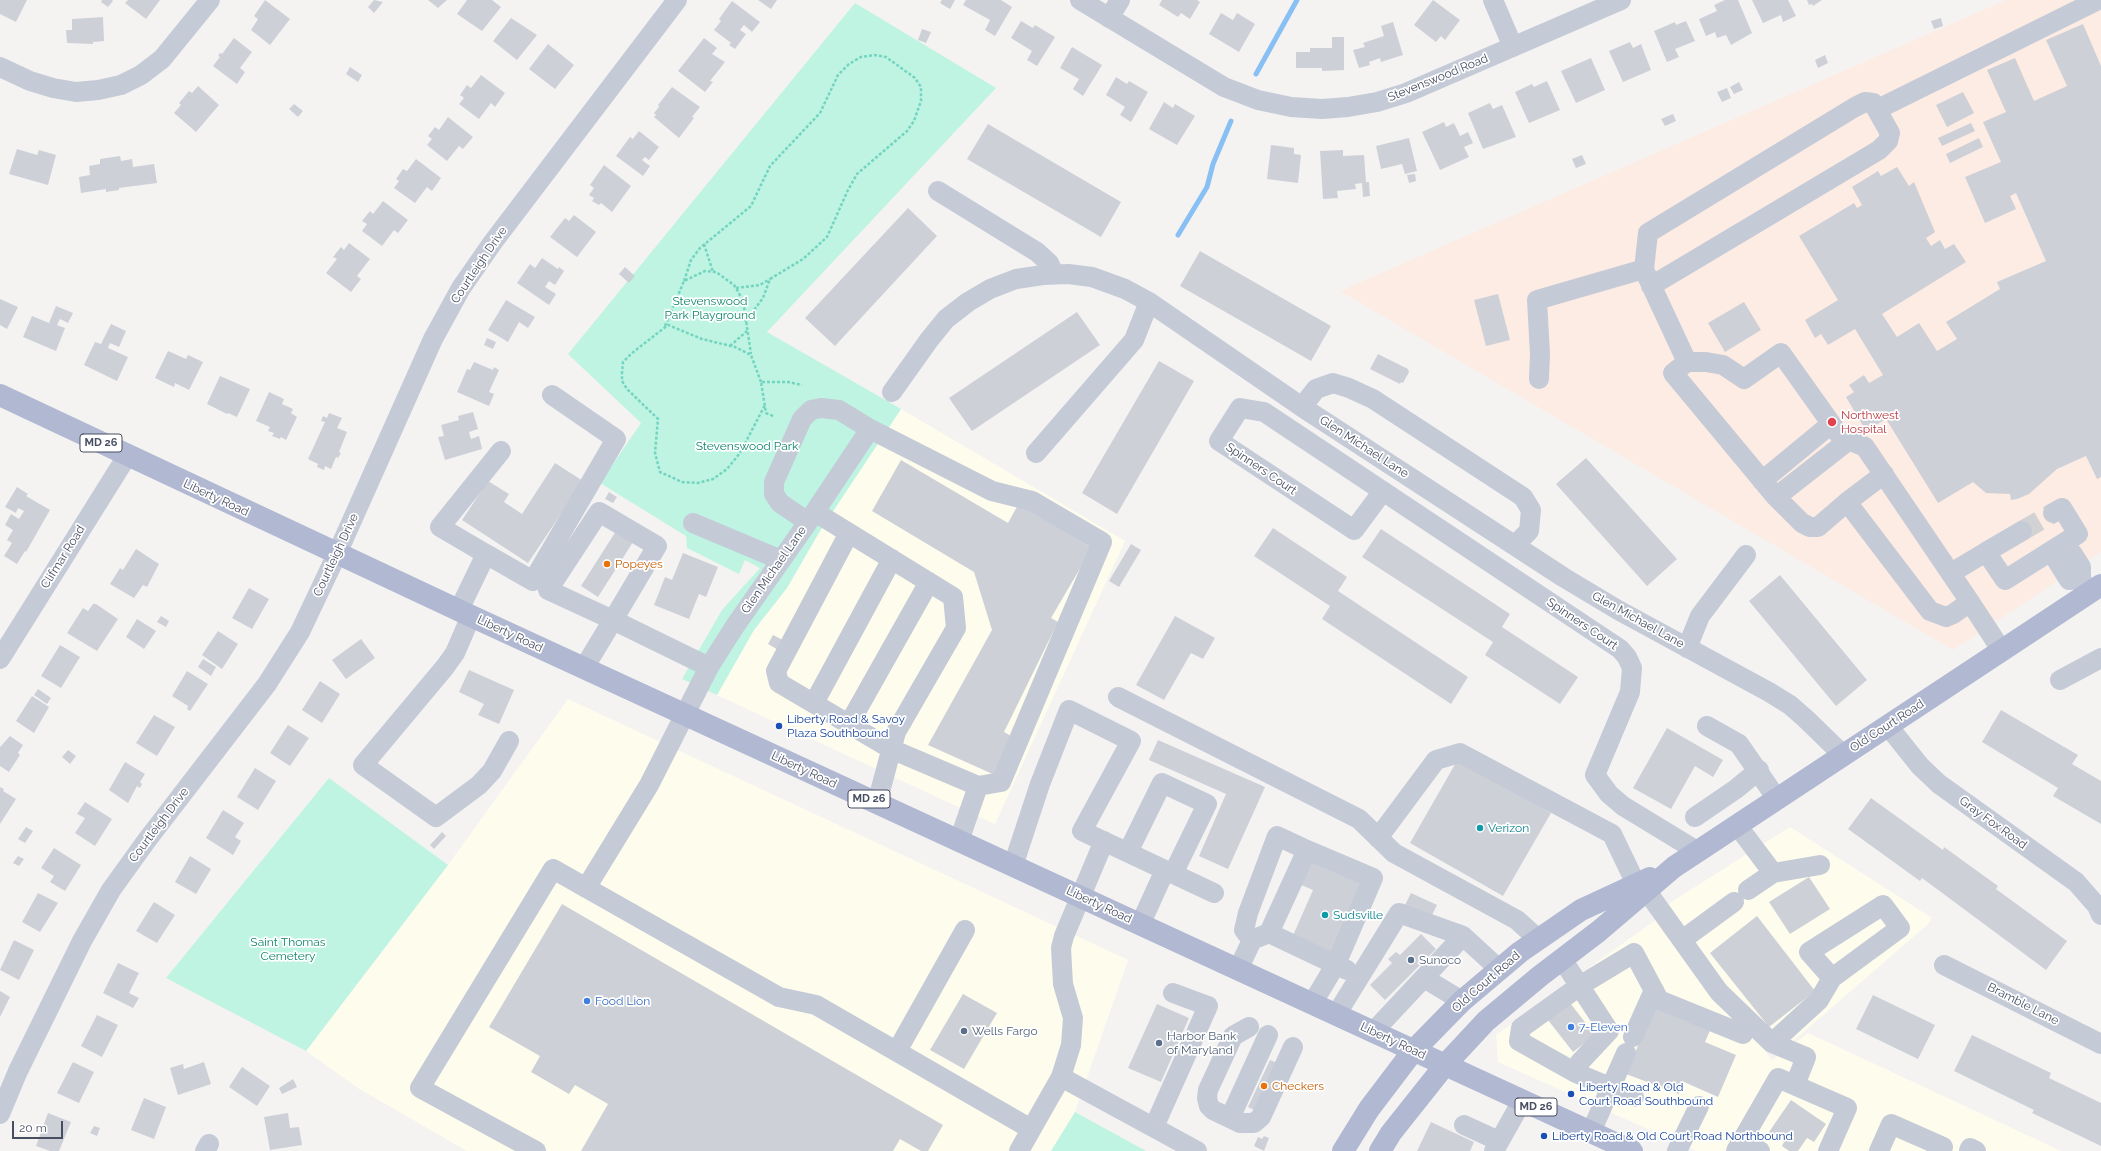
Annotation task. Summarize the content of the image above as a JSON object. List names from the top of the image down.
{
  "streets": {
    "main road": ["MD 26", "Liberty Road", "Old Court Road"],
    "street": [
      "Stevenswood Road",
      "Courtleigh Drive",
      "Glen Michael Lane",
      "Spinners Court",
      "Clifmar Road",
      "Gray Fox Road",
      "Bramble Lane"
    ]
  },
  "crossings": [
    ["Courtleigh Drive", "Liberty Road"],
    ["Glen Michael Lane", "Liberty Road"],
    ["Glen Michael Lane", "Old Court Road"],
    ["Spinners Court", "Old Court Road"],
    ["Liberty Road", "Clifmar Road"],
    ["Liberty Road", "Old Court Road"],
    ["Old Court Road", "Gray Fox Road"]
  ],
  "parks": ["Stevenswood Park Playground", "Stevenswood Park", "Saint Thomas Cemetery"],
  "places": [
    "Northwest Hospital",
    "Popeyes",
    "Liberty Road & Savoy Plaza Southbound",
    "Verizon",
    "Sudsville",
    "Sunoco",
    "Food Lion",
    "7-Eleven",
    "Wells Fargo",
    "Harbor Bank of Maryland",
    "Checkers",
    "Liberty Road & Old Court Road Southbound",
    "Liberty Road & Old Court Road Northbound"
  ],
  "scale_bar": "20 m"
}
